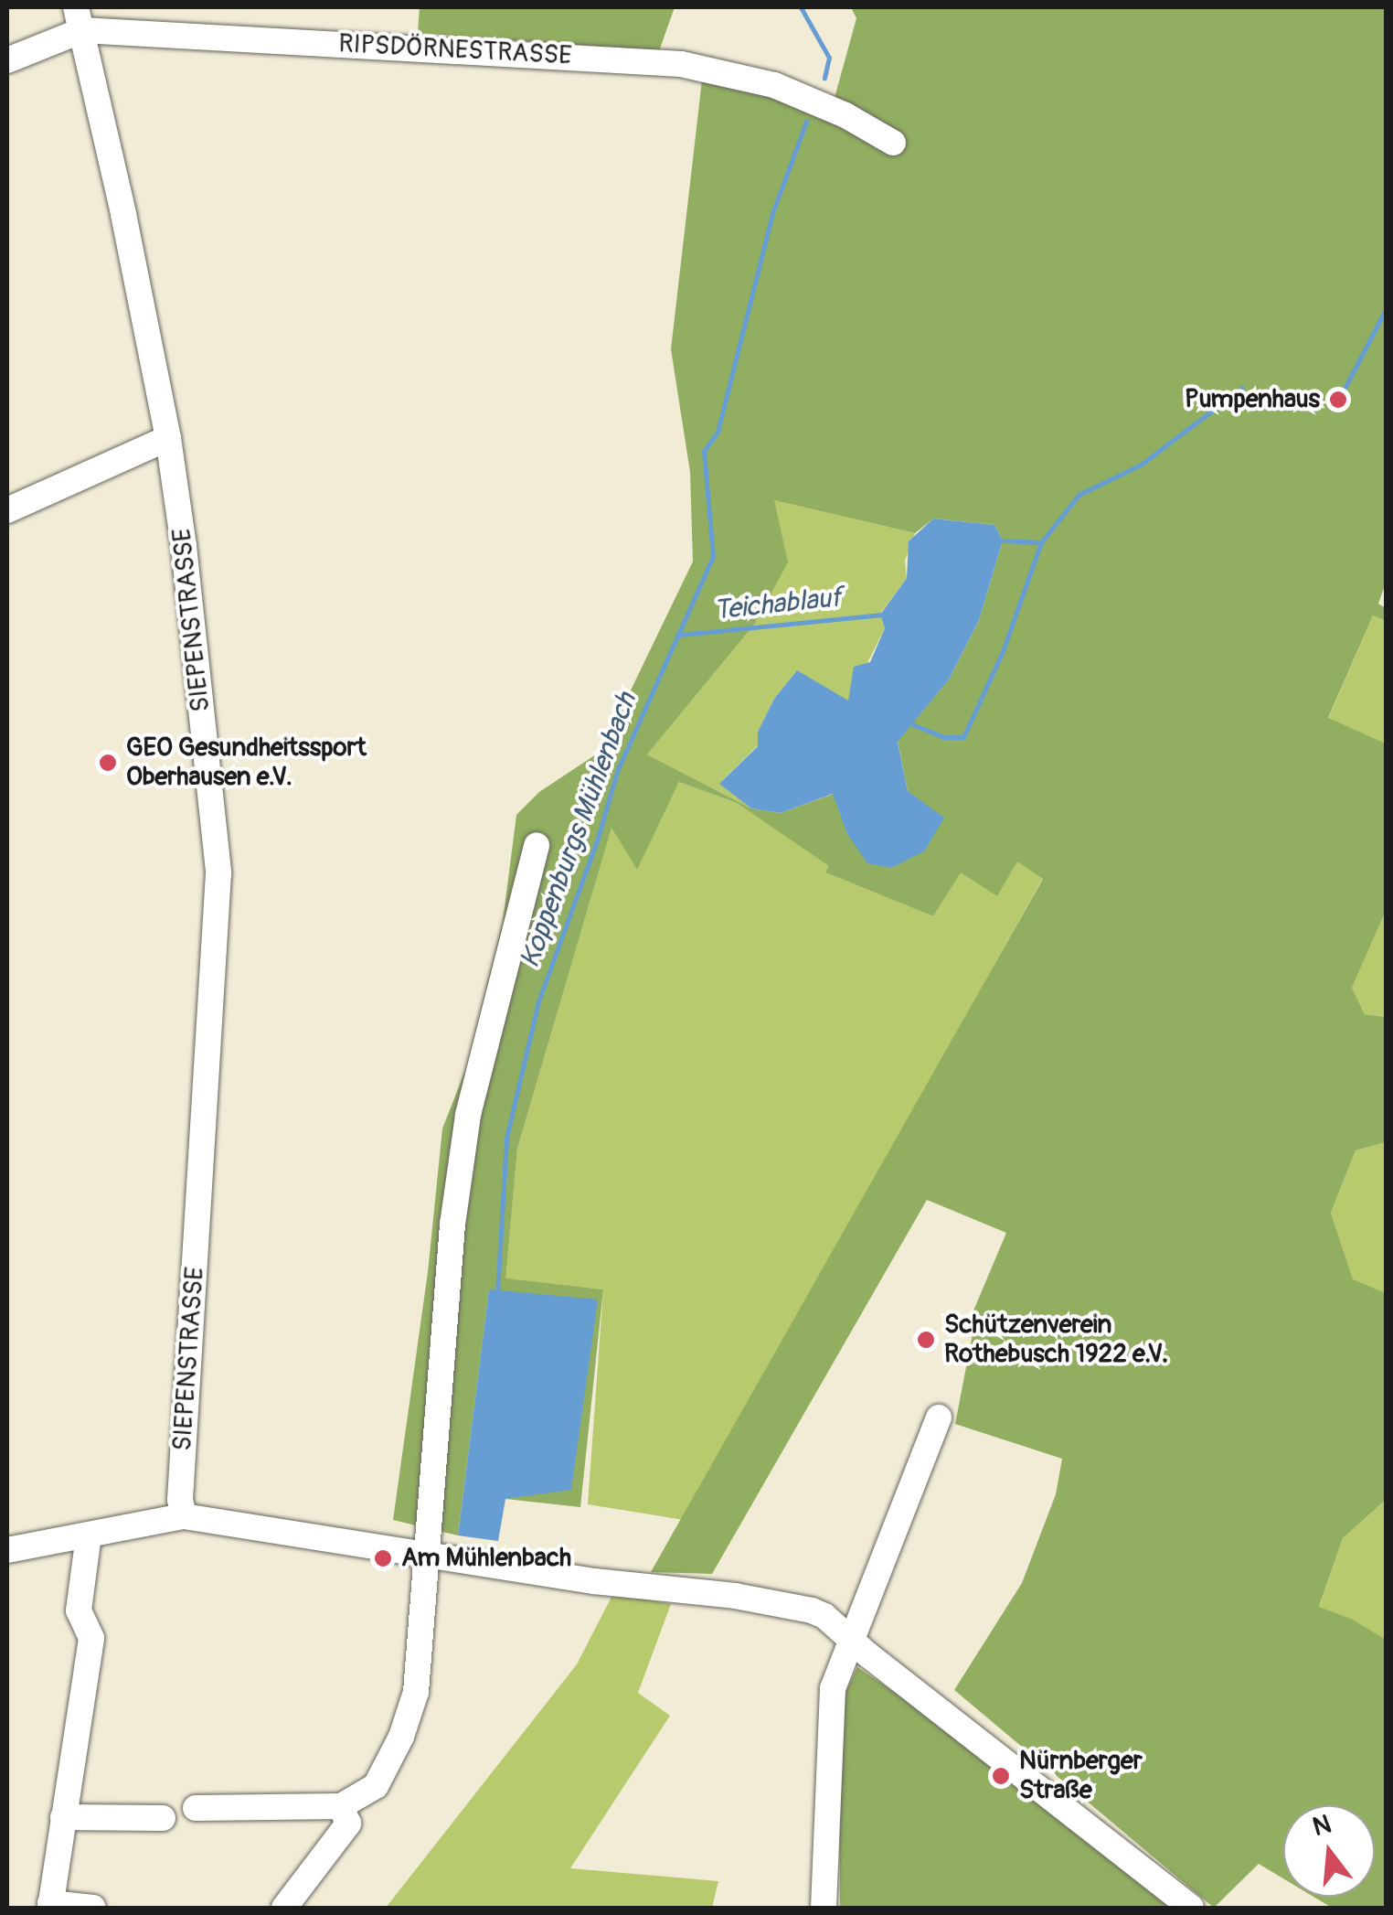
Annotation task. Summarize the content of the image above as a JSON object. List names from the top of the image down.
{
  "streets": {
    "street": ["RIPSDÖRNESTRASSE", "SIEPENSTRASSE"]
  },
  "crossings": [
    ["RIPSDÖRNESTRASSE", "SIEPENSTRASSE"]
  ],
  "water": ["Teichablauf", "Koppenburgs Mühlenbach"],
  "places": [
    "Pumpenhaus",
    "GEO Gesundheitssport Oberhausen e.V.",
    "Schützenverein Rothebusch 1922 e.V.",
    "Am Mühlenbach",
    "Nürnberger Straße"
  ],
  "north": "top"
}
